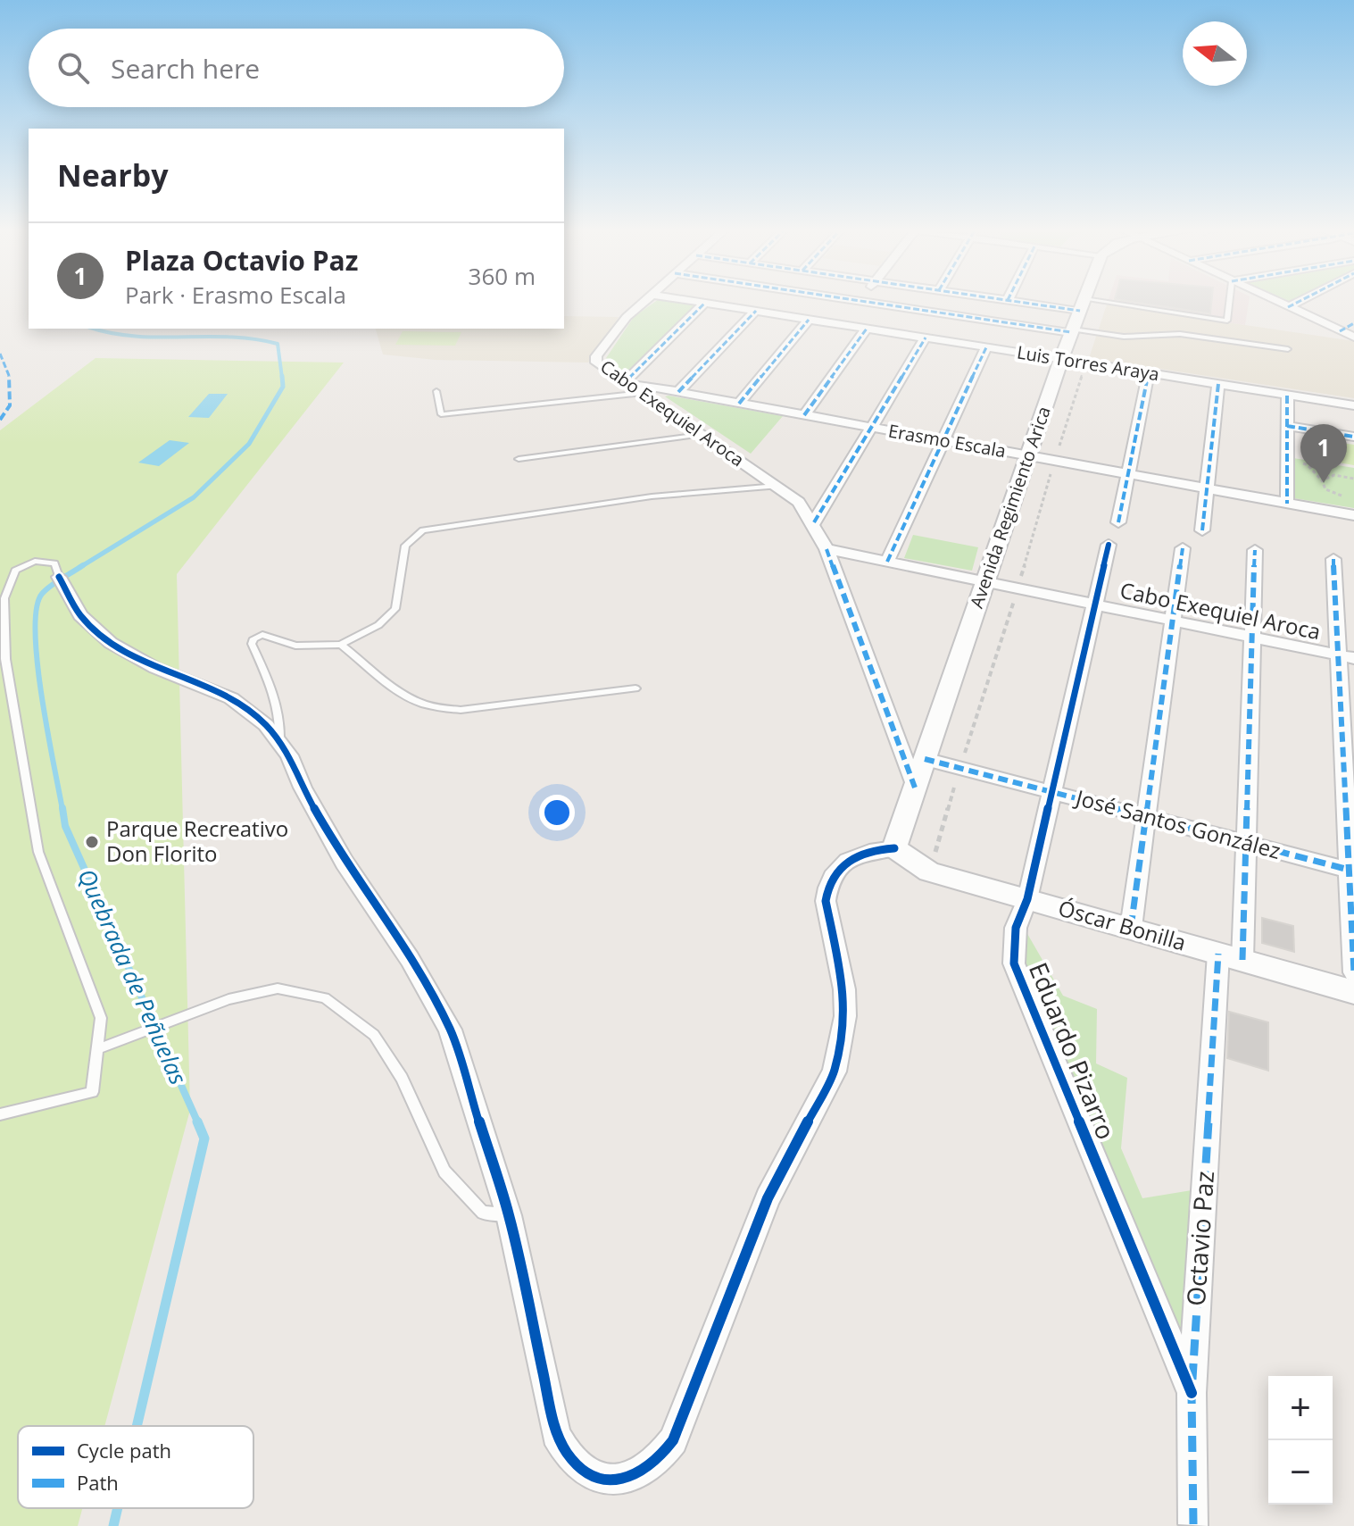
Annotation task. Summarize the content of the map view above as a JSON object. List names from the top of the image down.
{
  "streets": {
    "street": [
      "Luis Torres Araya",
      "Cabo Exequiel Aroca",
      "Erasmo Escala",
      "Avenida Regimiento Arica",
      "José Santos González",
      "Óscar Bonilla",
      "Eduardo Pizarro",
      "Octavio Paz"
    ]
  },
  "crossings": [
    ["Luis Torres Araya", "Avenida Regimiento Arica"],
    ["Cabo Exequiel Aroca", "Erasmo Escala"],
    ["Cabo Exequiel Aroca", "Avenida Regimiento Arica"],
    ["Cabo Exequiel Aroca", "Eduardo Pizarro"],
    ["Cabo Exequiel Aroca", "Octavio Paz"],
    ["Erasmo Escala", "Avenida Regimiento Arica"],
    ["Avenida Regimiento Arica", "José Santos González"],
    ["Avenida Regimiento Arica", "Óscar Bonilla"],
    ["José Santos González", "Eduardo Pizarro"],
    ["José Santos González", "Octavio Paz"],
    ["Óscar Bonilla", "Eduardo Pizarro"],
    ["Óscar Bonilla", "Octavio Paz"],
    ["Eduardo Pizarro", "Octavio Paz"]
  ],
  "water": ["Quebrada de Peñuelas"],
  "places": ["Parque Recreativo Don Florito"],
  "legend": ["Cycle path", "Path"],
  "north": "left",
  "page": {
    "search": "Search here",
    "heading": "Nearby",
    "list": [
      {
        "mark": "1",
        "name": "Plaza Octavio Paz",
        "note": "Park · Erasmo Escala",
        "value": "360 m"
      }
    ],
    "pins": "1",
    "map_buttons": ["+", "−"]
  }
}
